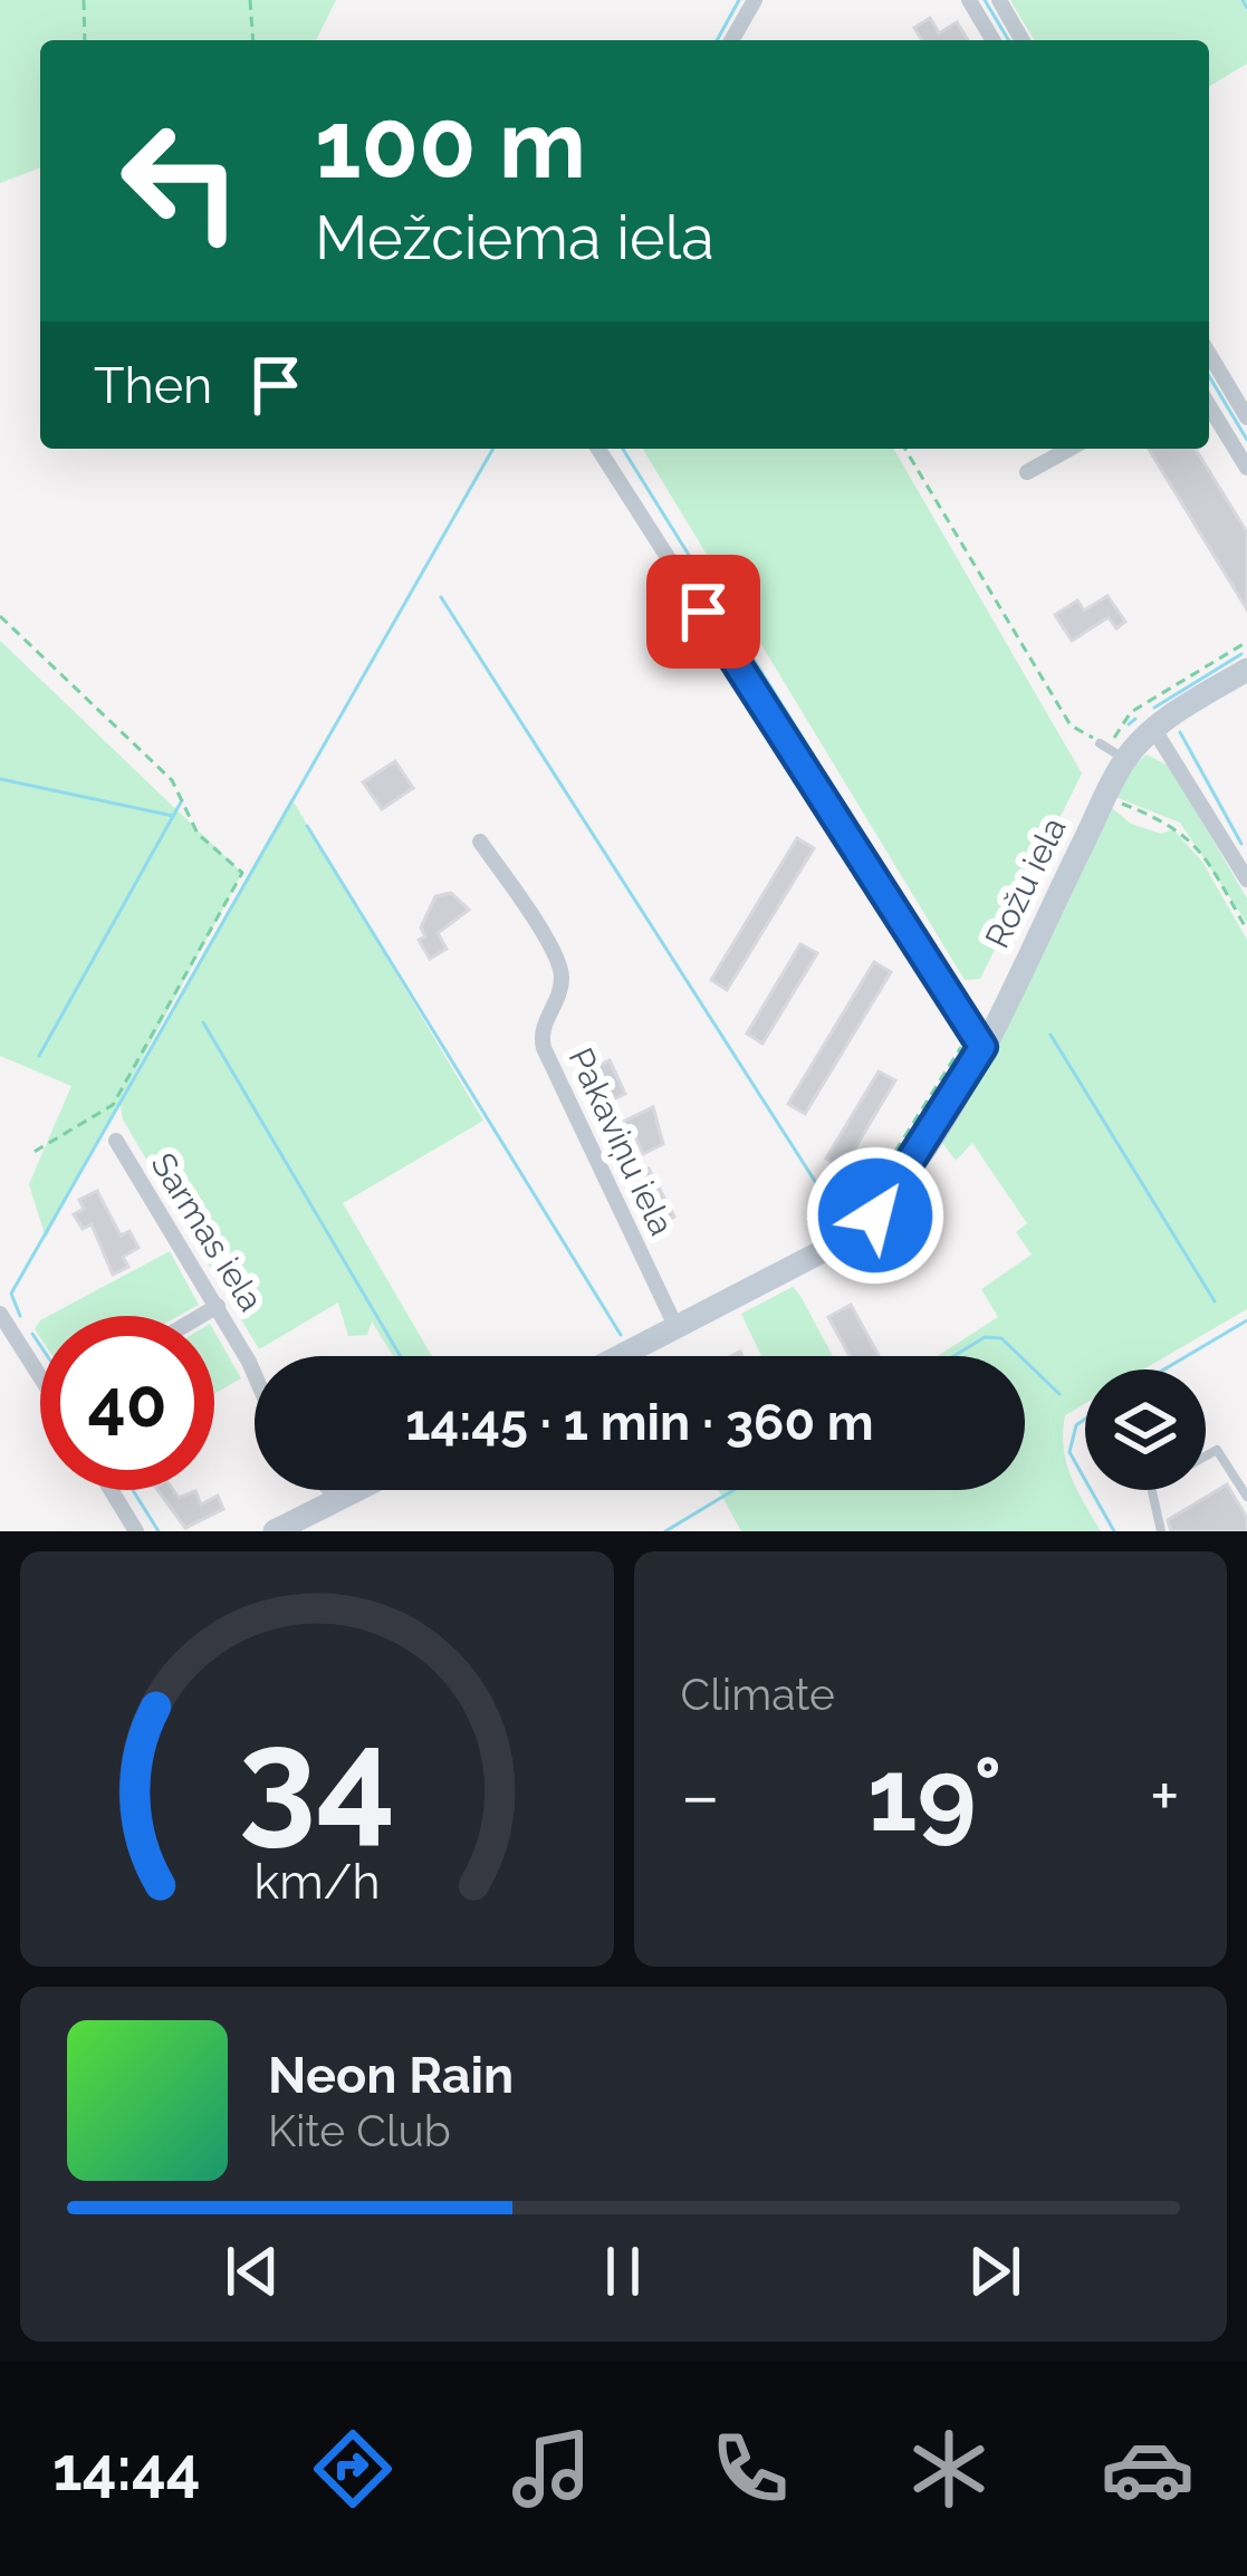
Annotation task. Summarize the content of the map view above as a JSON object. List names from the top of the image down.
{
  "streets": {
    "street": ["Rožu iela", "Pakaviņu iela", "Sarmas iela"]
  },
  "crossings": [
    ["Rožu iela", "Pakaviņu iela"]
  ],
  "page": {
    "turn": ["100 m", "Mežciema iela"],
    "then": "Then",
    "limit": "40",
    "trip": "14:45 · 1 min · 360 m",
    "tile": "Climate",
    "heat": ["−", "19°", "+"],
    "song": ["Neon Rain", "Kite Club"],
    "tabs": "14:44",
    "gauge": ["34", "km/h"]
  }
}
